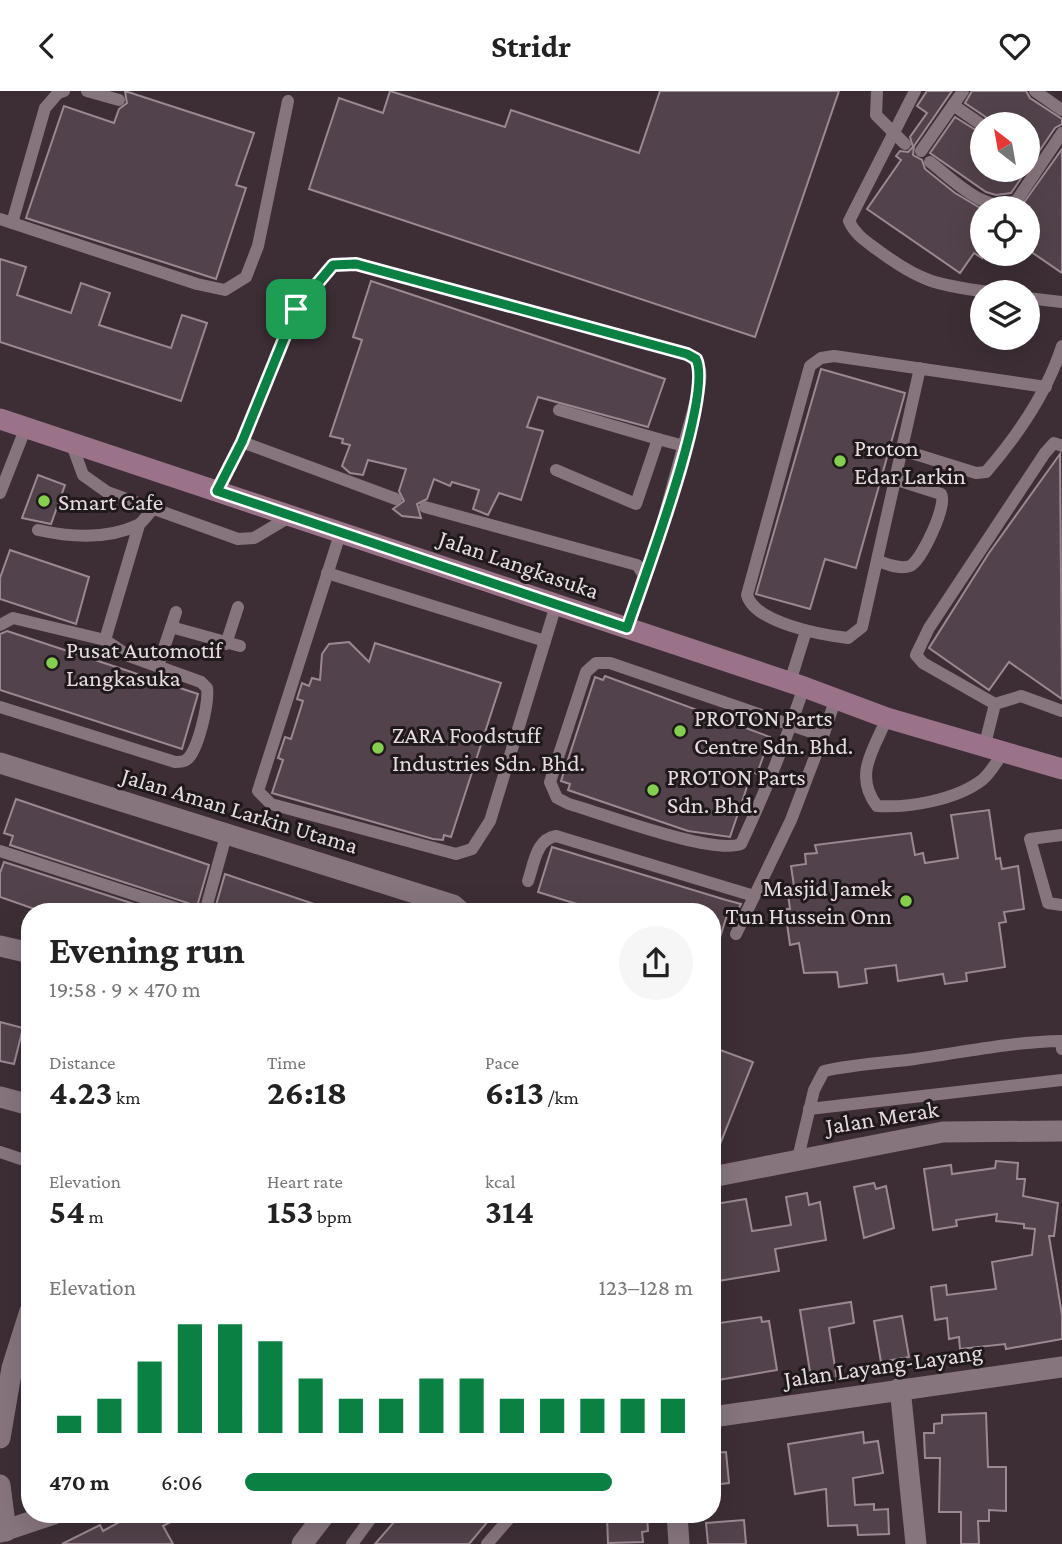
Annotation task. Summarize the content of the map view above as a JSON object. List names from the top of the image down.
{
  "streets": {
    "main road": ["Jalan Langkasuka"],
    "street": ["Jalan Aman Larkin Utama", "Jalan Merak", "Jalan Layang-Layang"]
  },
  "places": [
    "Proton Edar Larkin",
    "Smart Cafe",
    "Pusat Automotif Langkasuka",
    "PROTON Parts Centre Sdn. Bhd.",
    "ZARA Foodstuff Industries Sdn. Bhd.",
    "PROTON Parts Sdn. Bhd.",
    "Masjid Jamek Tun Hussein Onn"
  ],
  "north": "top left",
  "page": {
    "header": "Stridr",
    "heading": ["Evening run", "19:58 · 9 × 470 m"],
    "stats": [
      ["Distance", "4.23 km"],
      ["Time", "26:18"],
      ["Pace", "6:13 /km"],
      ["Elevation", "54 m"],
      ["Heart rate", "153 bpm"],
      ["kcal", "314"]
    ],
    "chart": ["Elevation", "123–128 m"],
    "list": [
      {
        "name": "470 m",
        "note": "6:06"
      }
    ]
  }
}
